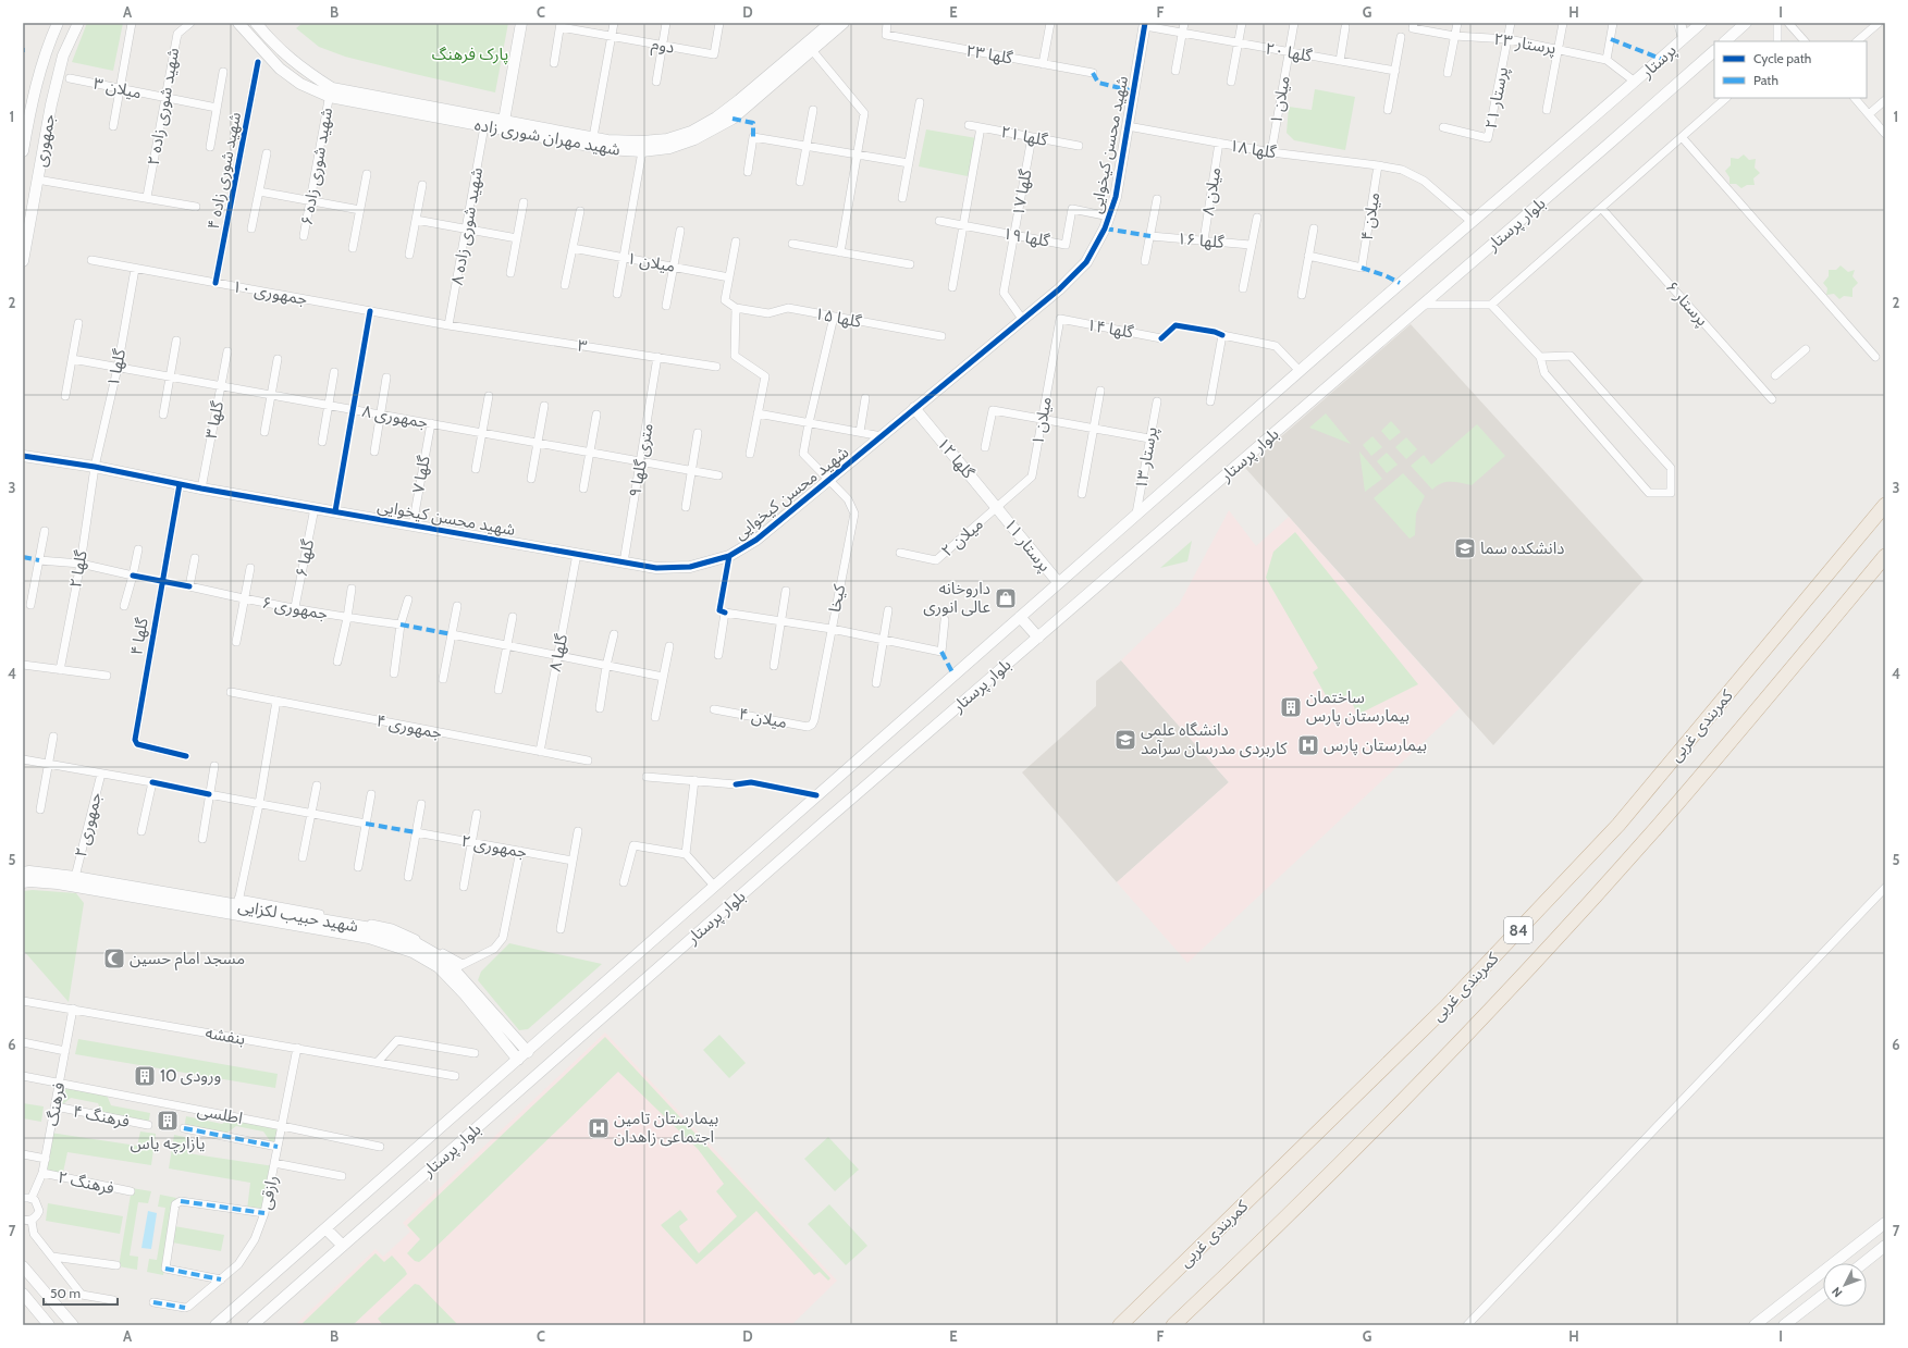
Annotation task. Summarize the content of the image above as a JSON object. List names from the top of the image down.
{
  "streets": {
    "highway": ["کمربندی غربی", "84"],
    "main road": [
      "پرستار",
      "شهید مهران شوری زاده",
      "جمهوری",
      "شهید محسن کیخوایی",
      "بلوار پرستار",
      "گلها ۱۲",
      "پرستار ۱۱",
      "شهید حبیب لکزایی"
    ],
    "street": [
      "پرستار ۲۳",
      "دوم",
      "گلها ۲۰",
      "گلها ۲۳",
      "میلان ۳",
      "پرستار ۲۱",
      "میلان ۱",
      "شهید شوری زاده ۲",
      "گلها ۲۱",
      "گلها ۱۸",
      "شهید شوری زاده ۶",
      "شهید شوری زاده ۴",
      "میلان ۸",
      "گلها ۱۷",
      "میلان ۴",
      "شهید شوری زاده ۸",
      "گلها ۱۹",
      "گلها ۱۶",
      "جمهوری ۱۰",
      "پرستار ۶",
      "گلها ۱۵",
      "گلها ۱۴",
      "۳",
      "گلها ۱",
      "جمهوری ۸",
      "گلها ۳",
      "پرستار ۱۳",
      "۹ متری گلها",
      "گلها ۷",
      "میلان ۲",
      "گلها ۶",
      "گلها ۲",
      "کیخا",
      "جمهوری ۶",
      "گلها ۴",
      "گلها ۸",
      "جمهوری ۴",
      "جمهوری ۲",
      "بنفشه",
      "فرهنگ",
      "اطلسی",
      "فرهنگ ۴",
      "فرهنگ ۲",
      "رازقی"
    ]
  },
  "crossings": [
    ["پرستار ۲۳", "پرستار"],
    ["پرستار ۲۳", "پرستار ۲۱"],
    ["پرستار ۲۳", "بلوار پرستار"],
    ["گلها ۲۰", "میلان ۱"],
    ["گلها ۲۰", "شهید محسن کیخوایی"],
    ["پرستار", "بلوار پرستار"],
    ["میلان ۳", "شهید شوری زاده ۲"],
    ["میلان ۱", "گلها ۱۸"],
    ["میلان ۱", "گلها ۱۴"],
    ["میلان ۱", "گلها ۱۲"],
    ["میلان ۱", "میلان ۲"],
    ["میلان ۱", "پرستار ۱۱"],
    ["گلها ۲۱", "گلها ۱۷"],
    ["شهید مهران شوری زاده", "شهید شوری زاده ۶"],
    ["شهید مهران شوری زاده", "شهید شوری زاده ۸"],
    ["شهید محسن کیخوایی", "گلها ۱۸"],
    ["شهید محسن کیخوایی", "گلها ۱۷"],
    ["شهید محسن کیخوایی", "گلها ۱۹"],
    ["شهید محسن کیخوایی", "گلها ۱"],
    ["شهید محسن کیخوایی", "گلها ۳"],
    ["شهید محسن کیخوایی", "گلها ۱۲"],
    ["شهید محسن کیخوایی", "۹ متری گلها"],
    ["شهید محسن کیخوایی", "گلها ۷"],
    ["شهید محسن کیخوایی", "گلها ۶"],
    ["شهید محسن کیخوایی", "گلها ۲"],
    ["شهید محسن کیخوایی", "کیخا"],
    ["شهید محسن کیخوایی", "گلها ۴"],
    ["شهید محسن کیخوایی", "گلها ۸"],
    ["گلها ۱۸", "میلان ۸"],
    ["گلها ۱۸", "میلان ۴"],
    ["گلها ۱۸", "بلوار پرستار"],
    ["شهید شوری زاده ۴", "جمهوری ۱۰"],
    ["میلان ۸", "گلها ۱۶"],
    ["گلها ۱۷", "گلها ۱۹"],
    ["میلان ۴", "کیخا"],
    ["بلوار پرستار", "پرستار ۱۳"],
    ["بلوار پرستار", "پرستار ۱۱"],
    ["بلوار پرستار", "شهید حبیب لکزایی"],
    ["شهید شوری زاده ۸", "جمهوری ۱۰"],
    ["شهید شوری زاده ۸", "۳"],
    ["جمهوری ۱۰", "۳"],
    ["جمهوری ۱۰", "گلها ۱"],
    ["۳", "۹ متری گلها"],
    ["گلها ۱", "جمهوری ۸"],
    ["گلها ۱", "گلها ۲"],
    ["جمهوری ۸", "گلها ۳"],
    ["جمهوری ۸", "۹ متری گلها"],
    ["جمهوری ۸", "گلها ۷"],
    ["گلها ۱۲", "میلان ۲"],
    ["گلها ۱۲", "پرستار ۱۱"],
    ["میلان ۲", "پرستار ۱۱"],
    ["گلها ۶", "جمهوری ۶"],
    ["گلها ۸", "جمهوری ۴"],
    ["جمهوری ۲", "شهید حبیب لکزایی"],
    ["بنفشه", "فرهنگ"],
    ["بنفشه", "رازقی"],
    ["فرهنگ", "اطلسی"],
    ["فرهنگ", "فرهنگ ۴"],
    ["فرهنگ", "فرهنگ ۲"],
    ["اطلسی", "رازقی"]
  ],
  "parks": ["پارک فرهنگ"],
  "places": {
    "school or university": ["دانشکده سما", "دانشگاه علمی کاربردی مدرسان سرآمد"],
    "shop": ["داروخانه عالی انوری"],
    "building": ["ساختمان بیمارستان پارس", "ورودی 10", "یازارچه یاس"],
    "hospital": ["بیمارستان پارس", "بیمارستان تامین اجتماعی زاهدان"],
    "mosque": ["مسجد امام حسین"]
  },
  "legend": ["Cycle path", "Path"],
  "scale_bar": "50 m",
  "north": "bottom left",
  "grid": {
    "columns": [
      "A",
      "B",
      "C",
      "D",
      "E",
      "F",
      "G",
      "H",
      "I"
    ],
    "rows": [
      "1",
      "2",
      "3",
      "4",
      "5",
      "6",
      "7"
    ]
  }
}
